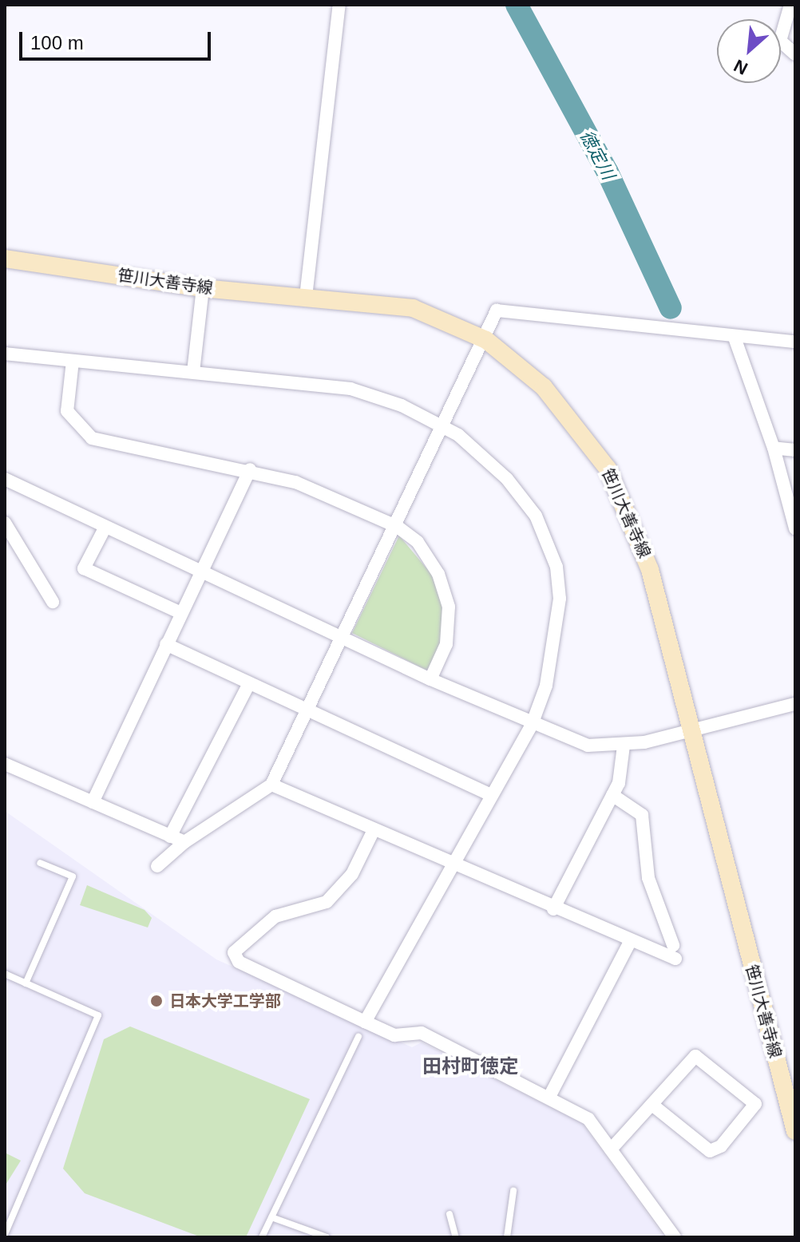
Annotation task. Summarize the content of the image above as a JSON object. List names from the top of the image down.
{
  "streets": {
    "street": ["笹川大善寺線"]
  },
  "districts": ["田村町徳定"],
  "water": ["徳定川"],
  "places": ["日本大学工学部"],
  "scale_bar": "100 m",
  "north": "bottom left"
}
